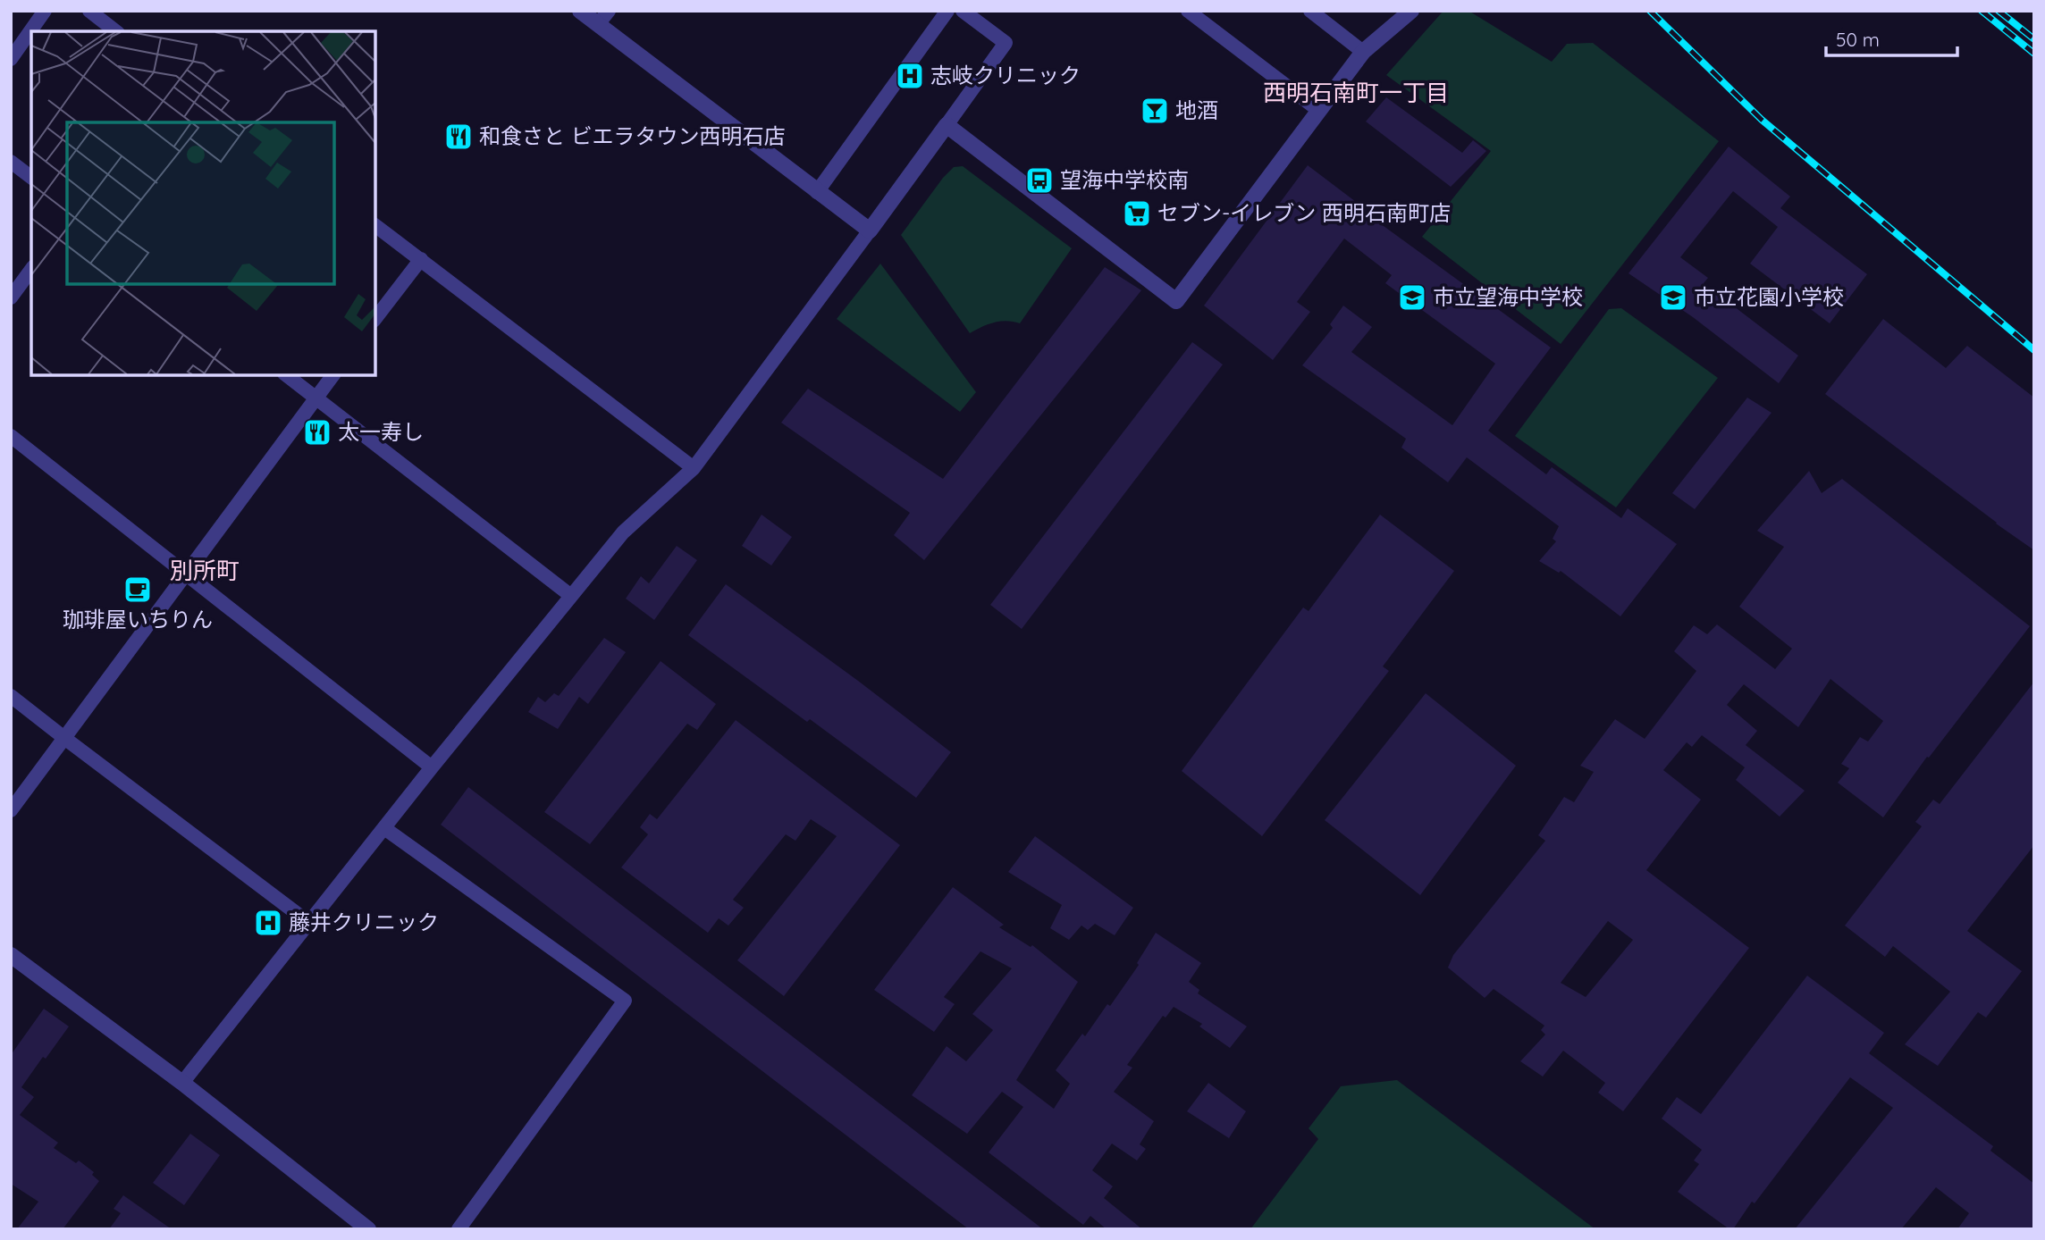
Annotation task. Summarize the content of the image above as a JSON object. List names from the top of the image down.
{
  "districts": ["西明石南町一丁目", "別所町"],
  "places": {
    "hospital": ["志岐クリニック", "藤井クリニック"],
    "bar": ["地酒"],
    "restaurant": ["和食さと ビエラタウン西明石店", "太一寿し"],
    "bus stop": ["望海中学校南"],
    "supermarket": ["セブン-イレブン 西明石南町店"],
    "school or university": ["市立望海中学校", "市立花園小学校"],
    "cafe": ["珈琲屋いちりん"]
  },
  "scale_bar": "50 m"
}
